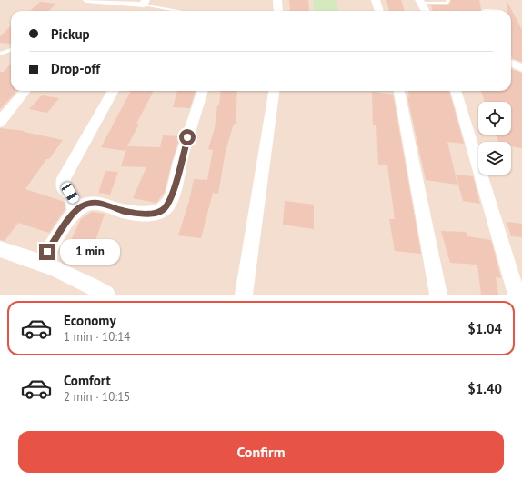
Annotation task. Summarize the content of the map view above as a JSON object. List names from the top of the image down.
{
  "page": {
    "banner": ["Pickup", "Drop-off"],
    "bubble": "1 min",
    "list": [
      {
        "name": "Economy",
        "note": "1 min · 10:14",
        "value": "$1.04"
      },
      {
        "name": "Comfort",
        "note": "2 min · 10:15",
        "value": "$1.40"
      }
    ],
    "buttons": "Confirm"
  }
}
